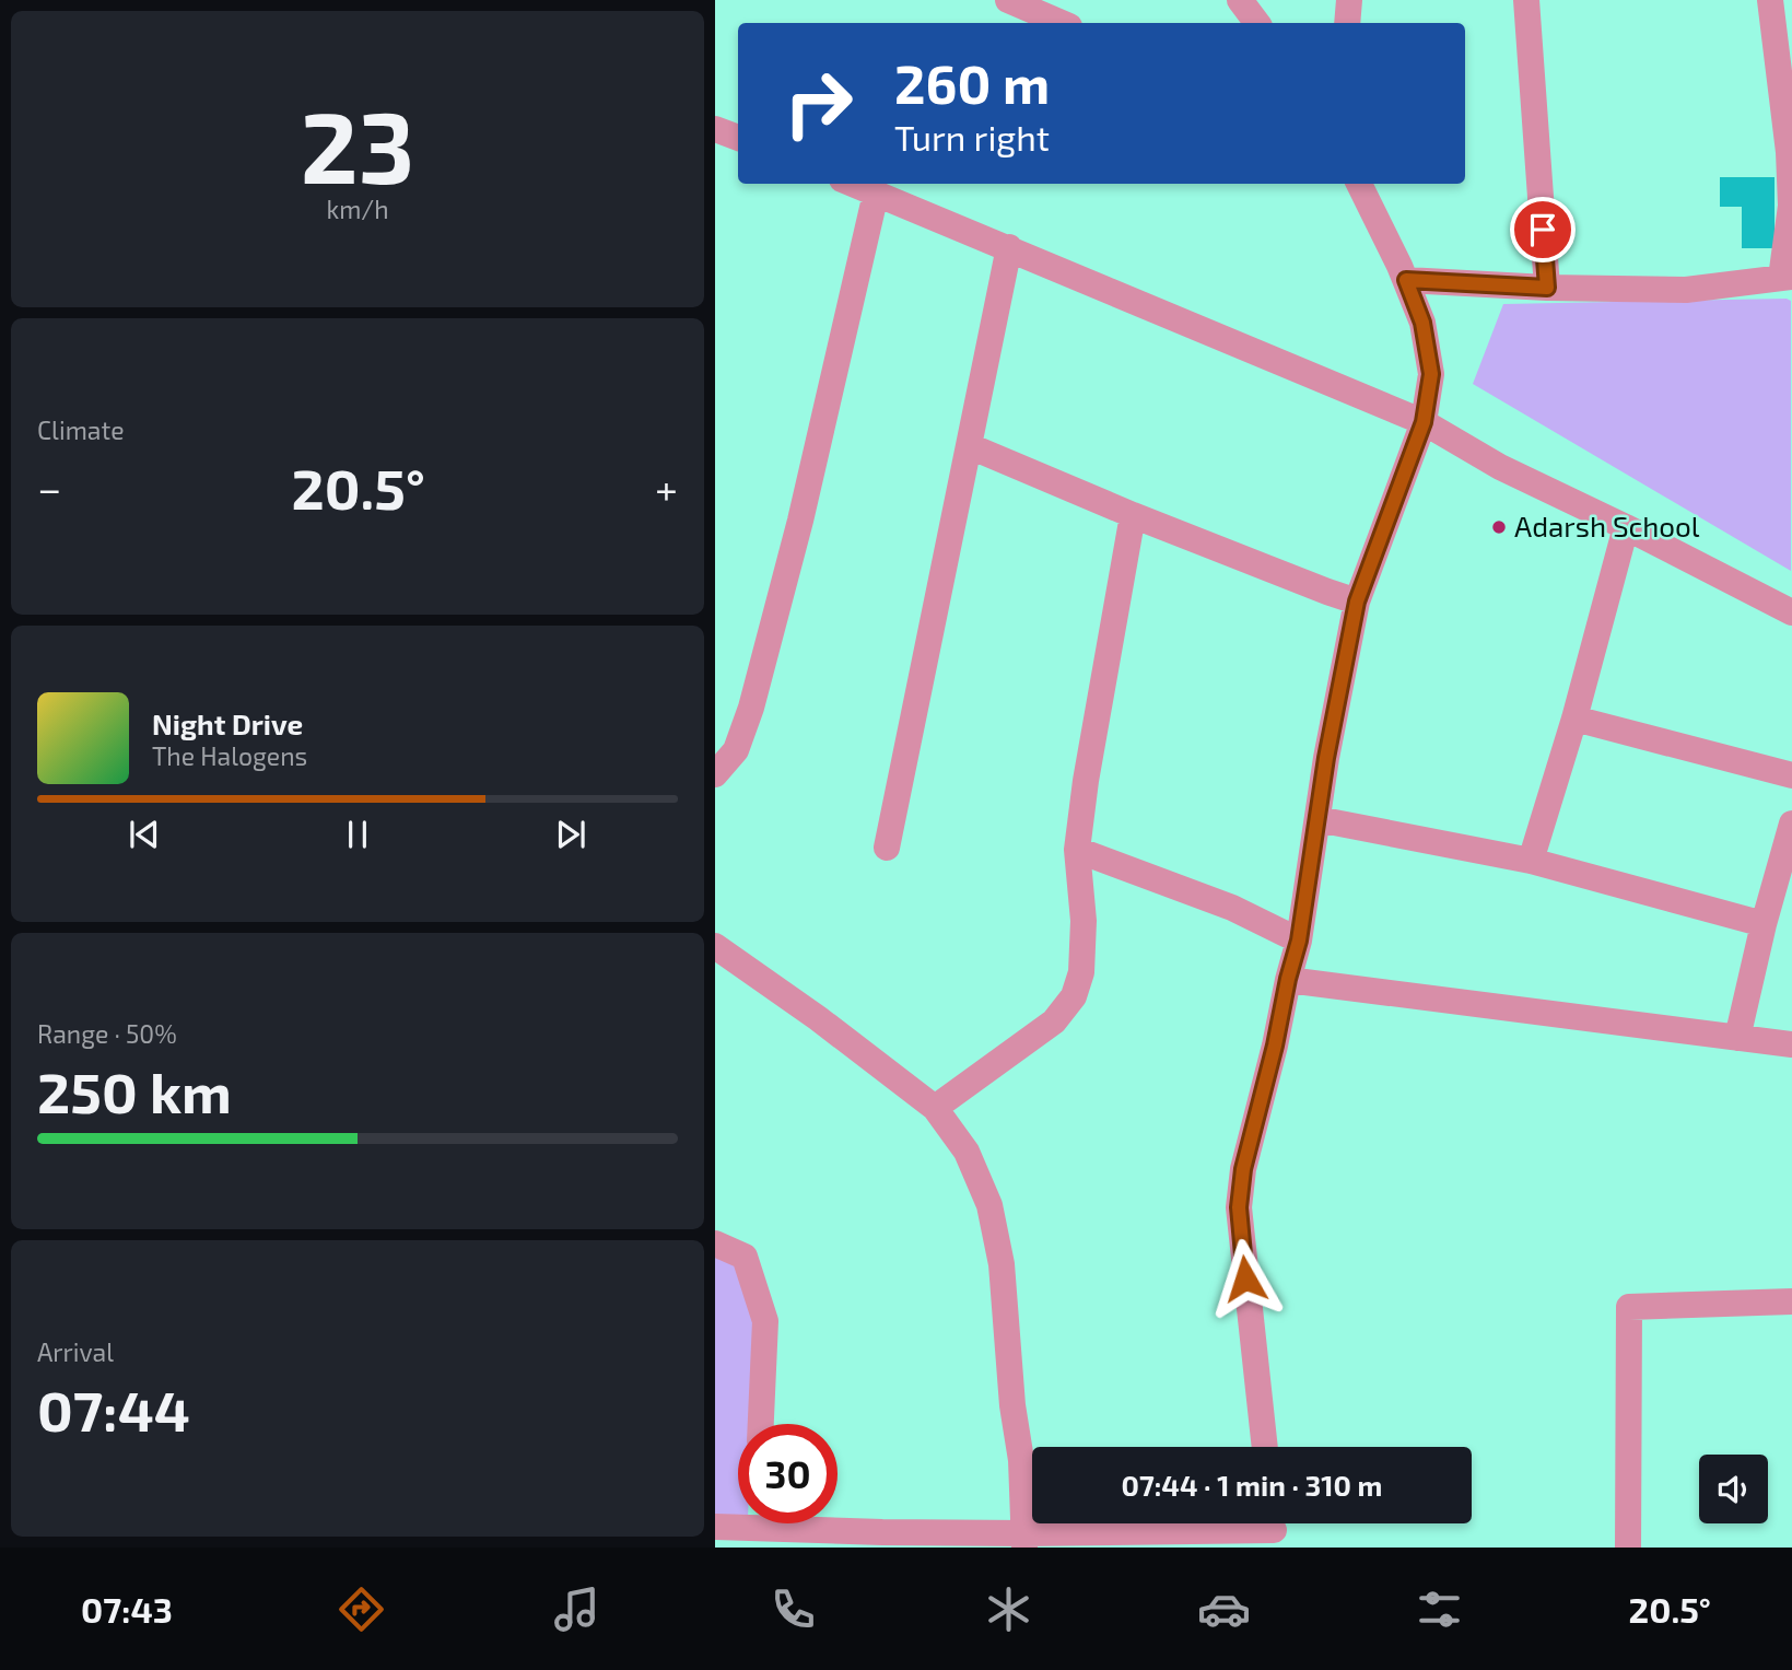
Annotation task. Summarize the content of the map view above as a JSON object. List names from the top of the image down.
{
  "places": ["Adarsh School"],
  "page": {
    "tile": [
      ["23", "km/h"],
      "Climate",
      ["Range · 50%", "250 km"],
      ["Arrival", "07:44"]
    ],
    "turn": ["260 m", "Turn right"],
    "heat": ["−", "20.5°", "+"],
    "song": ["Night Drive", "The Halogens"],
    "limit": "30",
    "trip": "07:44 · 1 min · 310 m",
    "tabs": ["07:43", "20.5°"]
  }
}
